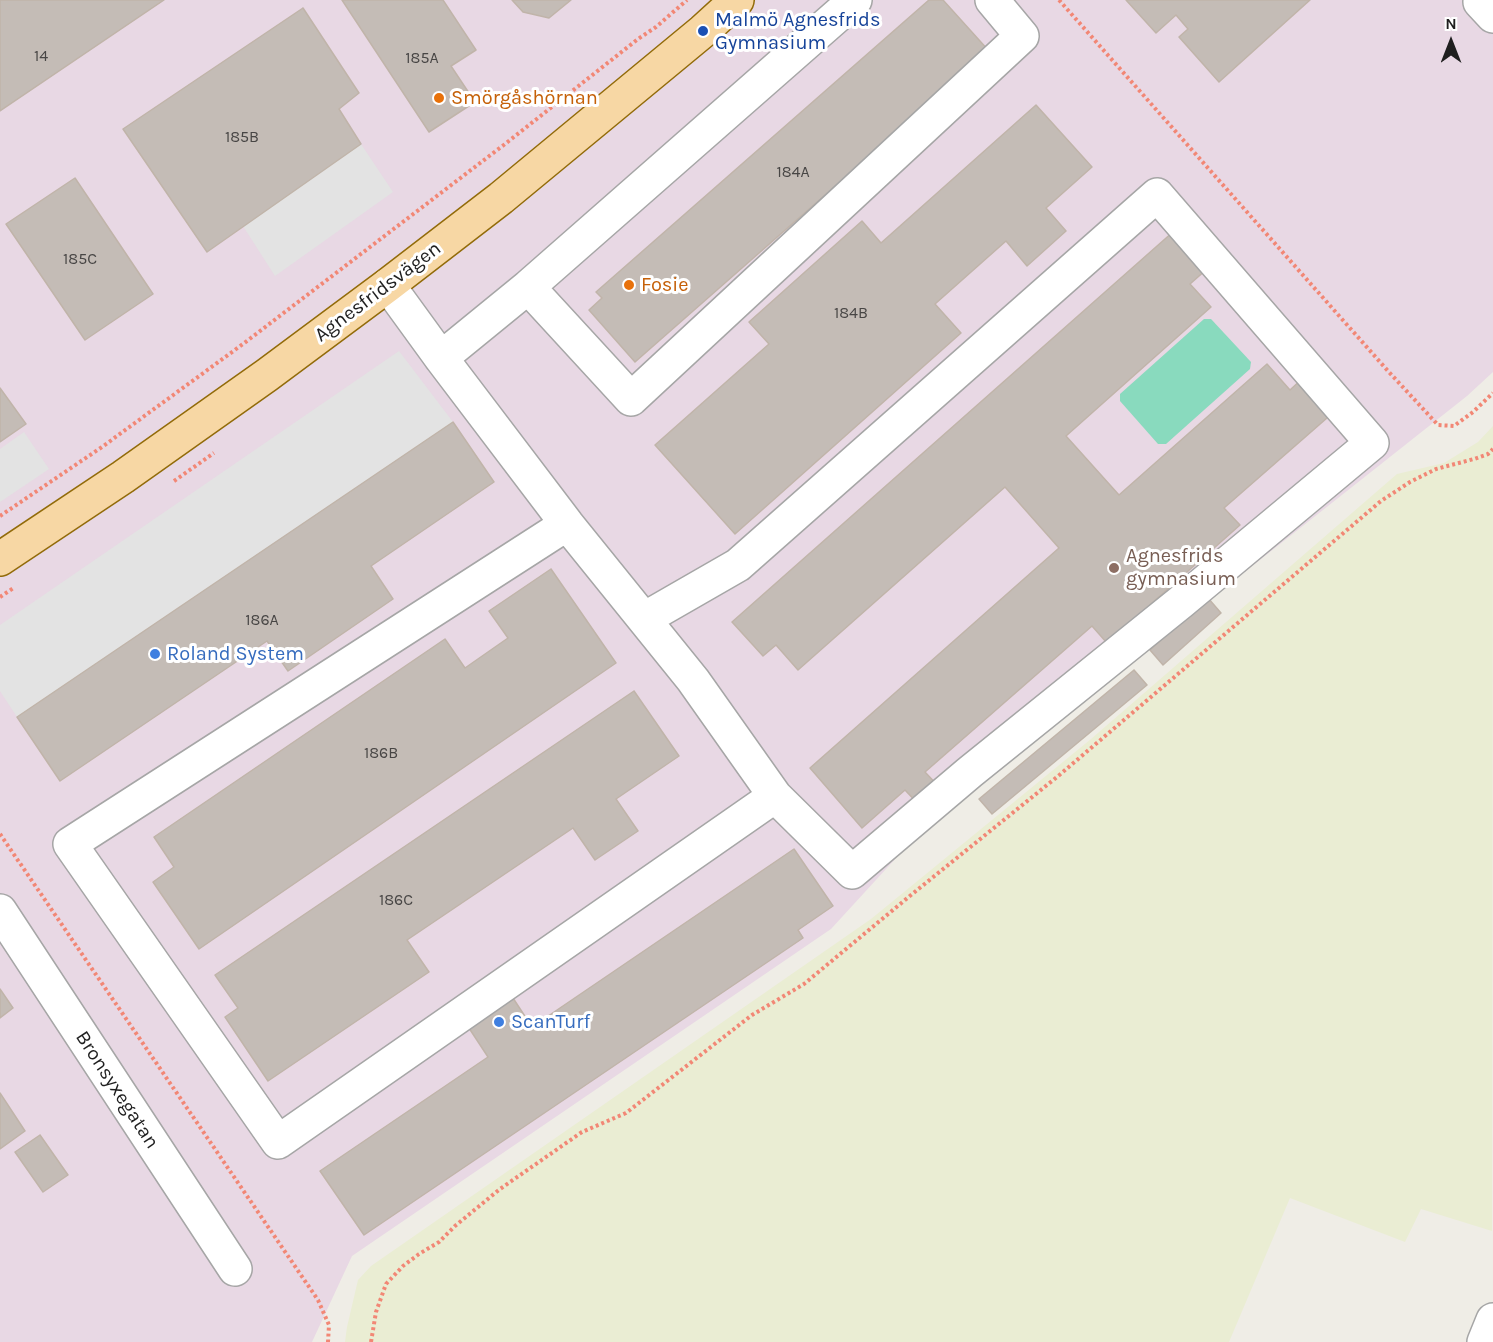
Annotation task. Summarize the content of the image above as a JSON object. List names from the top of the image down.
{
  "streets": {
    "main road": ["Agnesfridsvägen"],
    "street": ["Bronsyxegatan"]
  },
  "places": [
    "Malmö Agnesfrids Gymnasium",
    "Smörgåshörnan",
    "Fosie",
    "Agnesfrids gymnasium",
    "Roland System",
    "ScanTurf"
  ],
  "house_numbers": [
    "14",
    "185A",
    "185B",
    "184A",
    "185C",
    "184B",
    "186A",
    "186B",
    "186C"
  ],
  "north": "top"
}
